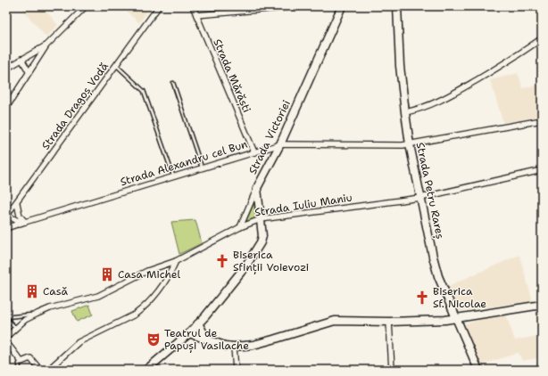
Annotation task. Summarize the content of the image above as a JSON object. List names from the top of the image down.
{
  "streets": {
    "street": [
      "Strada Mărăști",
      "Strada Dragoș Vodă",
      "Strada Victoriei",
      "Strada Alexandru cel Bun",
      "Strada Petru Rareș",
      "Strada Iuliu Maniu"
    ]
  },
  "crossings": [
    ["Strada Mărăști", "Strada Alexandru cel Bun"],
    ["Strada Victoriei", "Strada Alexandru cel Bun"],
    ["Strada Victoriei", "Strada Iuliu Maniu"],
    ["Strada Alexandru cel Bun", "Strada Petru Rareș"],
    ["Strada Petru Rareș", "Strada Iuliu Maniu"]
  ],
  "places": {
    "church": ["Biserica Sfinții Voievozi", "Biserica Sf. Nicolae"],
    "building": ["Casa Michel", "Casă"],
    "theatre": ["Teatrul de Papuși Vasilache"]
  }
}
